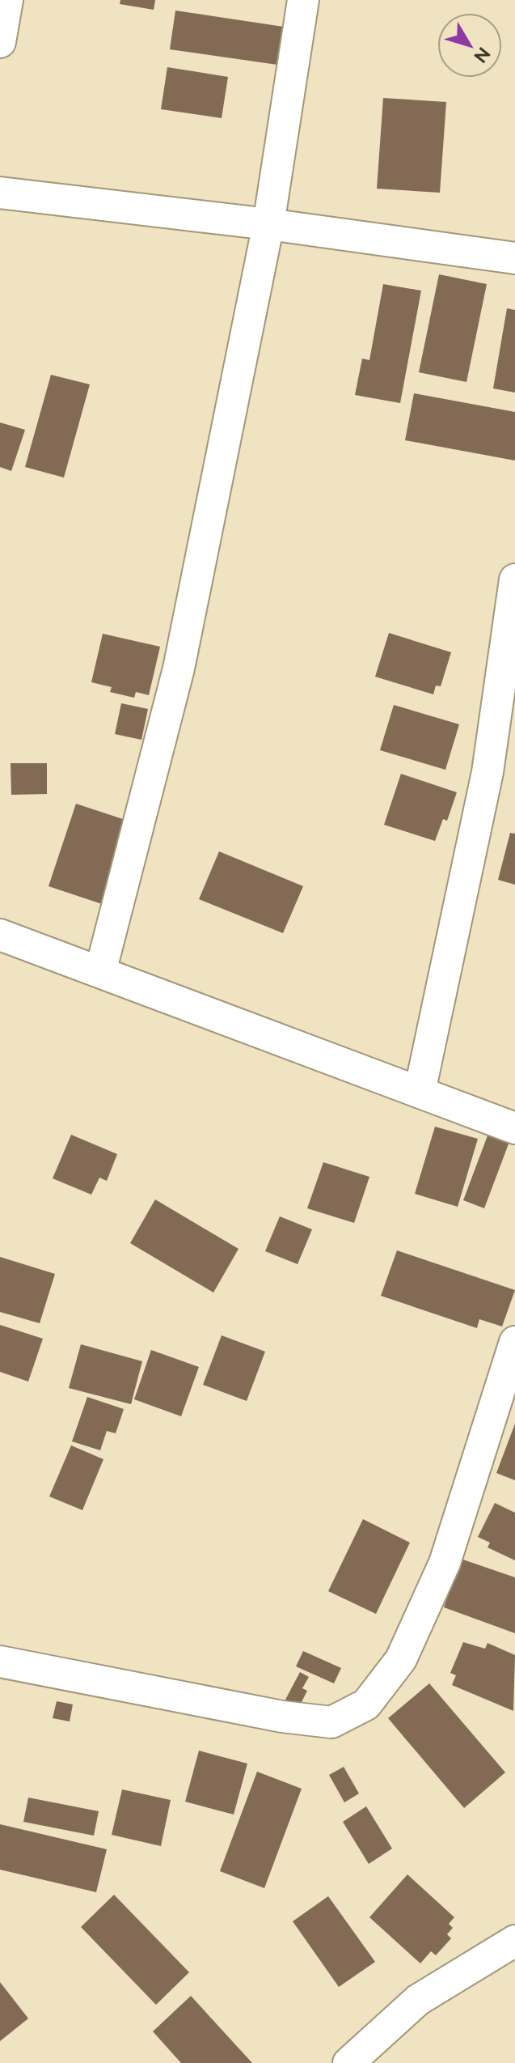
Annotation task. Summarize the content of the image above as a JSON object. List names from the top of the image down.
{
  "north": "bottom right"
}
